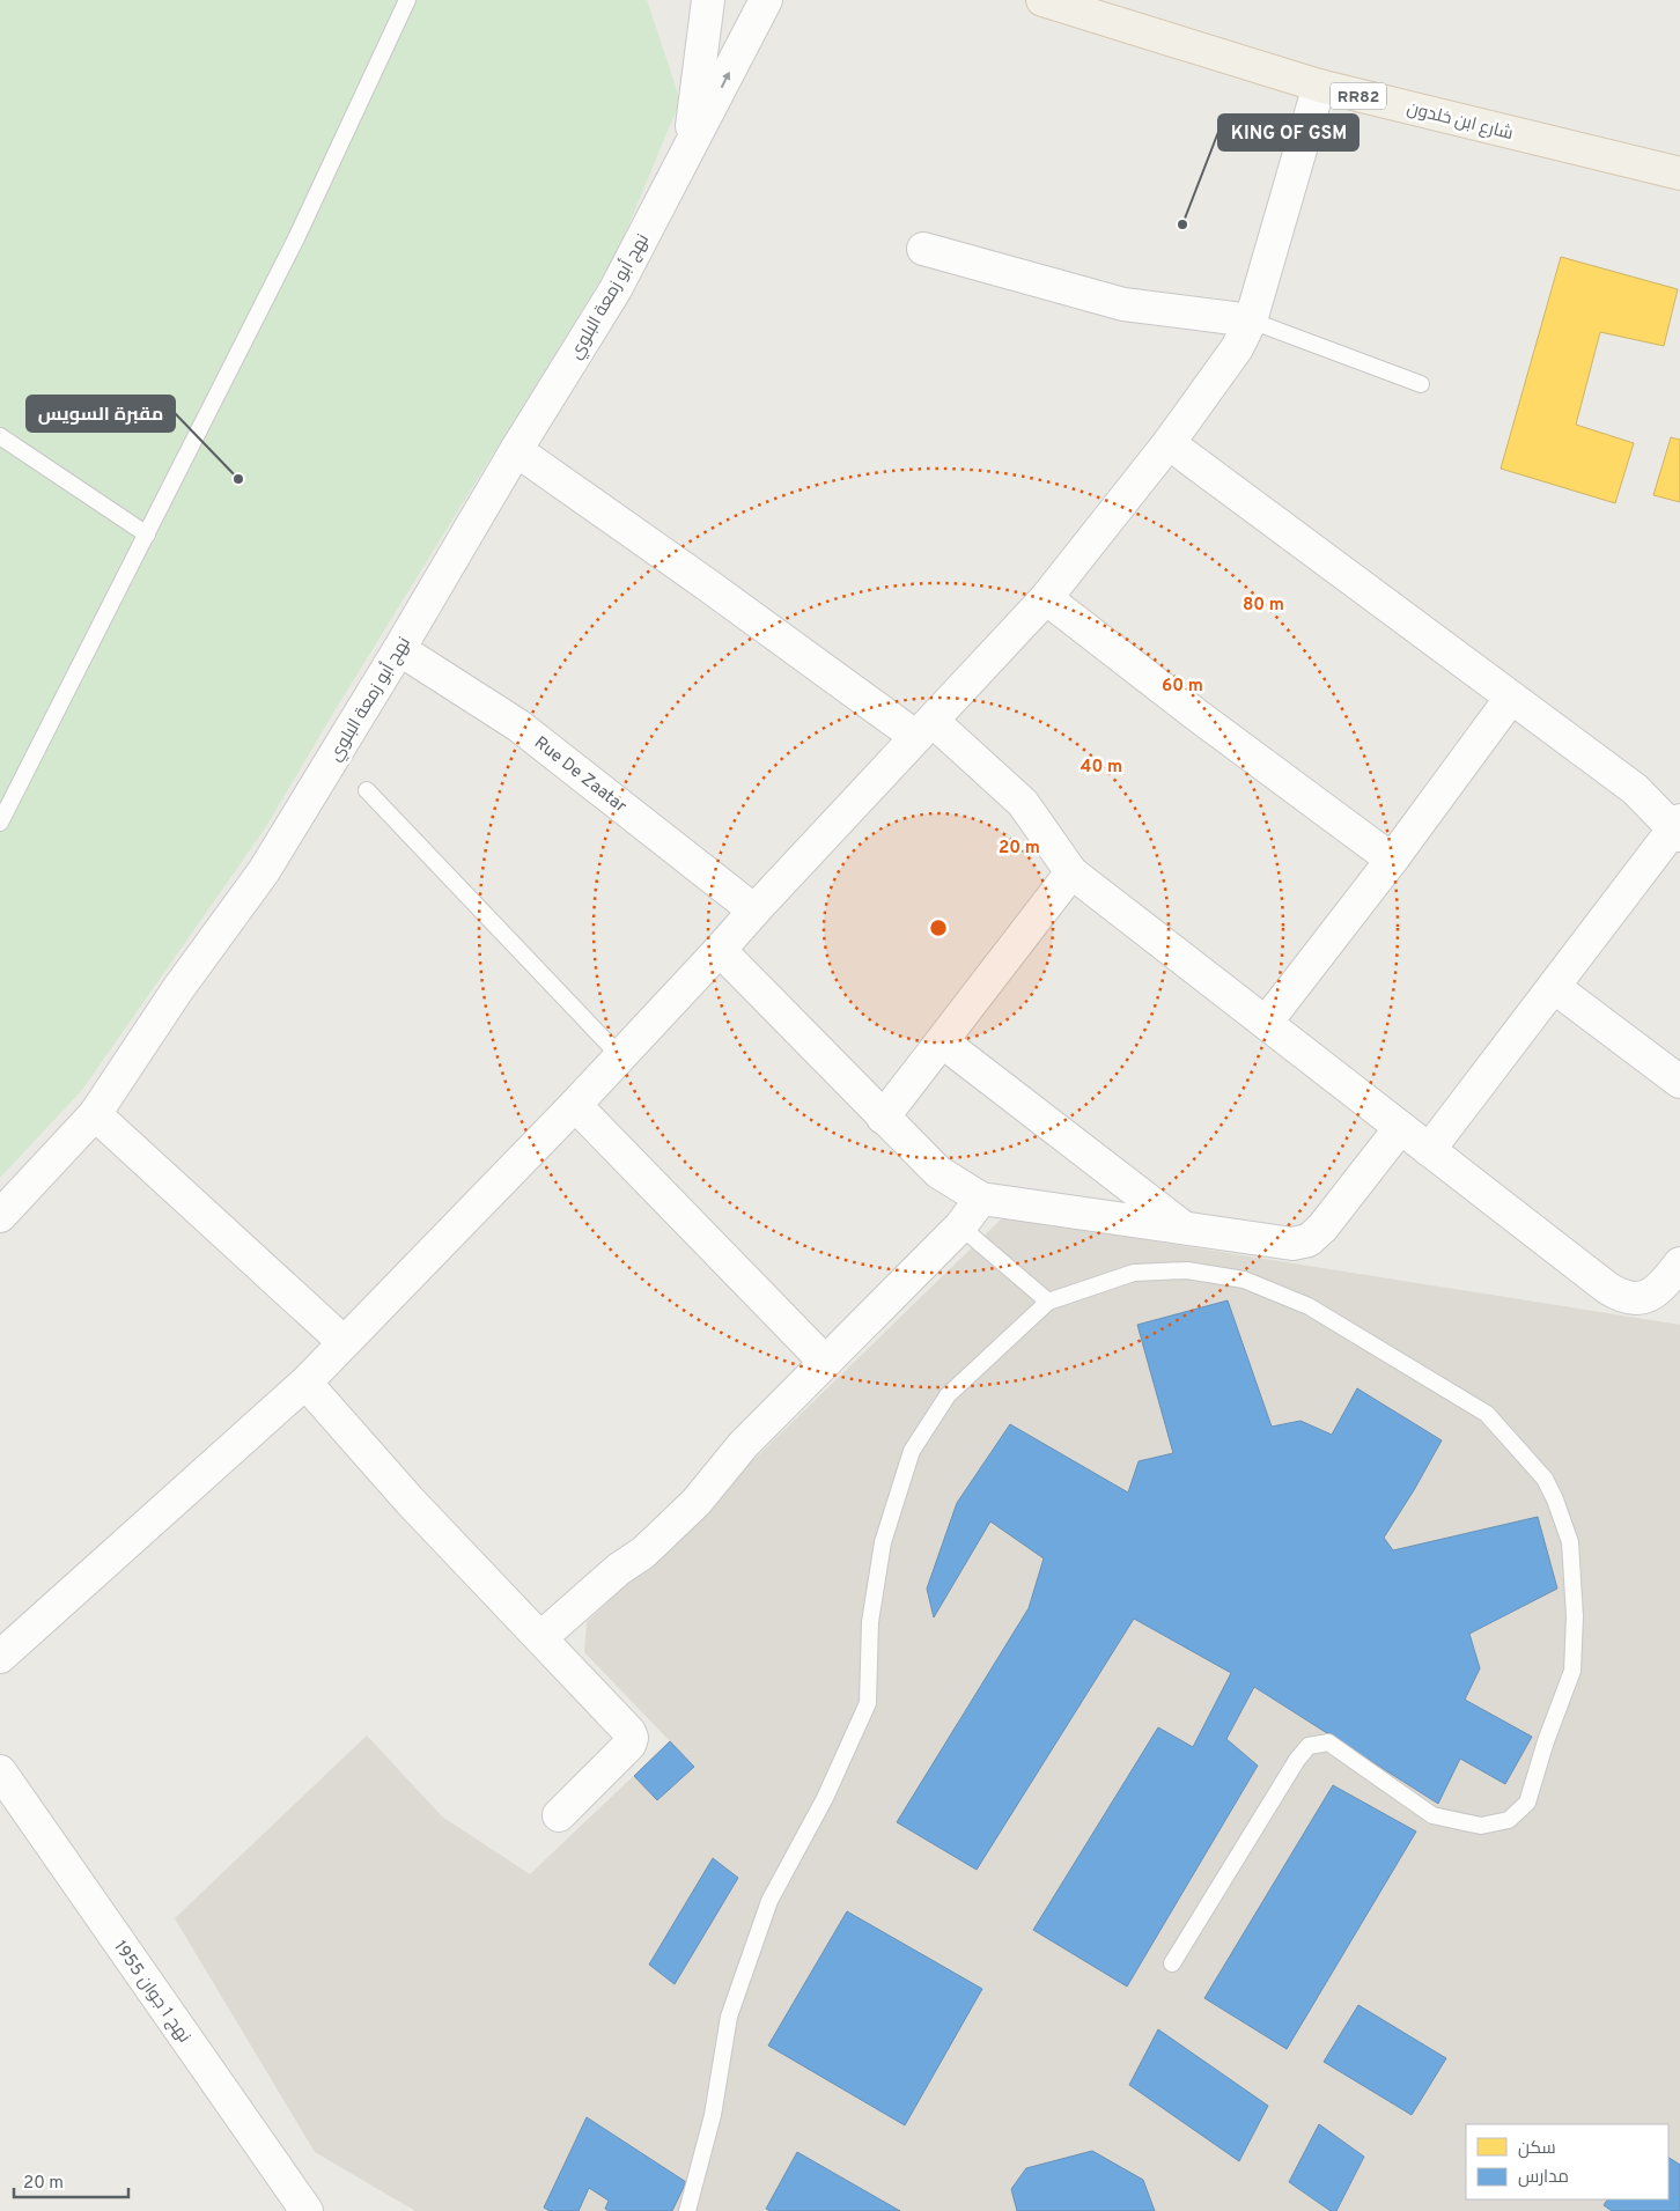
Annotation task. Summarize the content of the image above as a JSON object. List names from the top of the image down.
{
  "streets": {
    "main road": ["RR82", "شارع ابن خلدون"],
    "street": ["نهج أبو زمعة البلوي", "Rue De Zaatar", "نهج 1 جوان 1955"]
  },
  "crossings": [
    ["نهج أبو زمعة البلوي", "Rue De Zaatar"]
  ],
  "places": ["KING OF GSM", "مقبرة السويس"],
  "legend": ["سكن", "مدارس"],
  "scale_bar": "20 m",
  "rings": [
    "80 m",
    "60 m",
    "40 m",
    "20 m"
  ]
}
